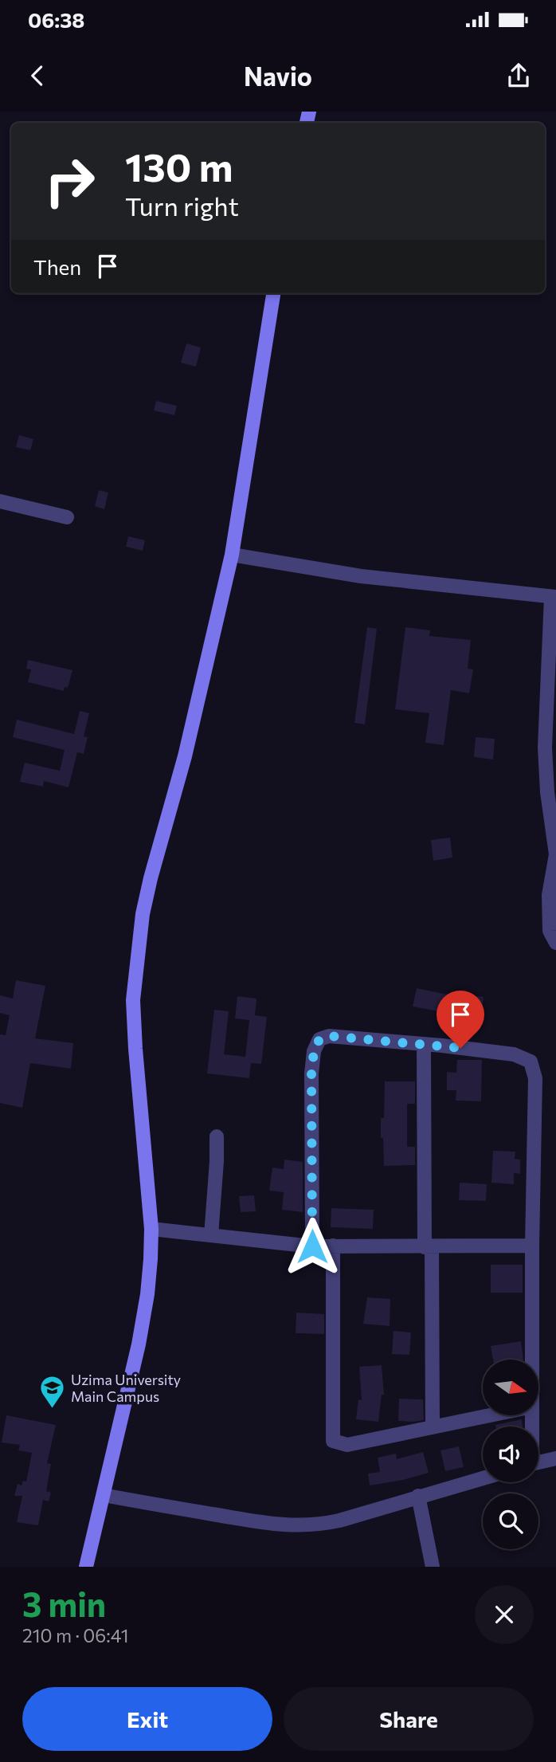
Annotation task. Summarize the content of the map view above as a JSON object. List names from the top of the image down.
{
  "places": {
    "school or university": ["Uzima University Main Campus"]
  },
  "north": "right",
  "page": {
    "status": "06:38",
    "header": "Navio",
    "turn": ["130 m", "Turn right"],
    "then": "Then",
    "heading": ["3 min", "210 m · 06:41"],
    "buttons": ["Exit", "Share"]
  }
}
